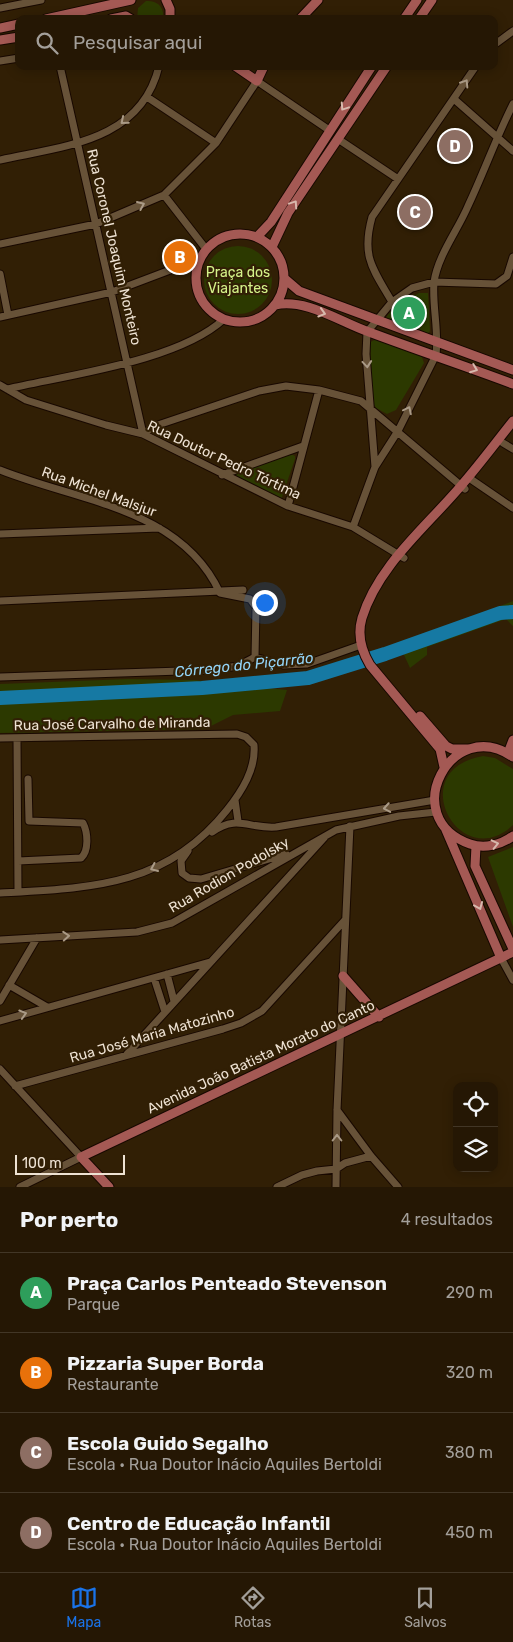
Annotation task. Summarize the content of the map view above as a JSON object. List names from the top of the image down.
{
  "streets": {
    "main road": ["Avenida João Batista Morato do Canto"],
    "street": [
      "Rua Coronel Joaquim Monteiro",
      "Rua Doutor Pedro Tórtima",
      "Rua Michel Malsjur",
      "Rua José Carvalho de Miranda",
      "Rua Rodion Podolsky",
      "Rua José Maria Matozinho"
    ]
  },
  "crossings": [
    ["Rua Coronel Joaquim Monteiro", "Rua Doutor Pedro Tórtima"]
  ],
  "water": ["Córrego do Piçarrão"],
  "parks": ["Praça dos Viajantes"],
  "scale_bar": "100 m",
  "page": {
    "search": "Pesquisar aqui",
    "pins": [
      "D",
      "C",
      "B",
      "A"
    ],
    "scale": "100 m",
    "heading": ["Por perto", "4 resultados"],
    "list": [
      {
        "mark": "A",
        "name": "Praça Carlos Penteado Stevenson",
        "note": "Parque",
        "value": "290 m"
      },
      {
        "mark": "B",
        "name": "Pizzaria Super Borda",
        "note": "Restaurante",
        "value": "320 m"
      },
      {
        "mark": "C",
        "name": "Escola Guido Segalho",
        "note": "Escola · Rua Doutor Inácio Aquiles Bertoldi",
        "value": "380 m"
      },
      {
        "mark": "D",
        "name": "Centro de Educação Infantil",
        "note": "Escola · Rua Doutor Inácio Aquiles Bertoldi",
        "value": "450 m"
      }
    ],
    "nav": ["Mapa", "Rotas", "Salvos"]
  }
}
